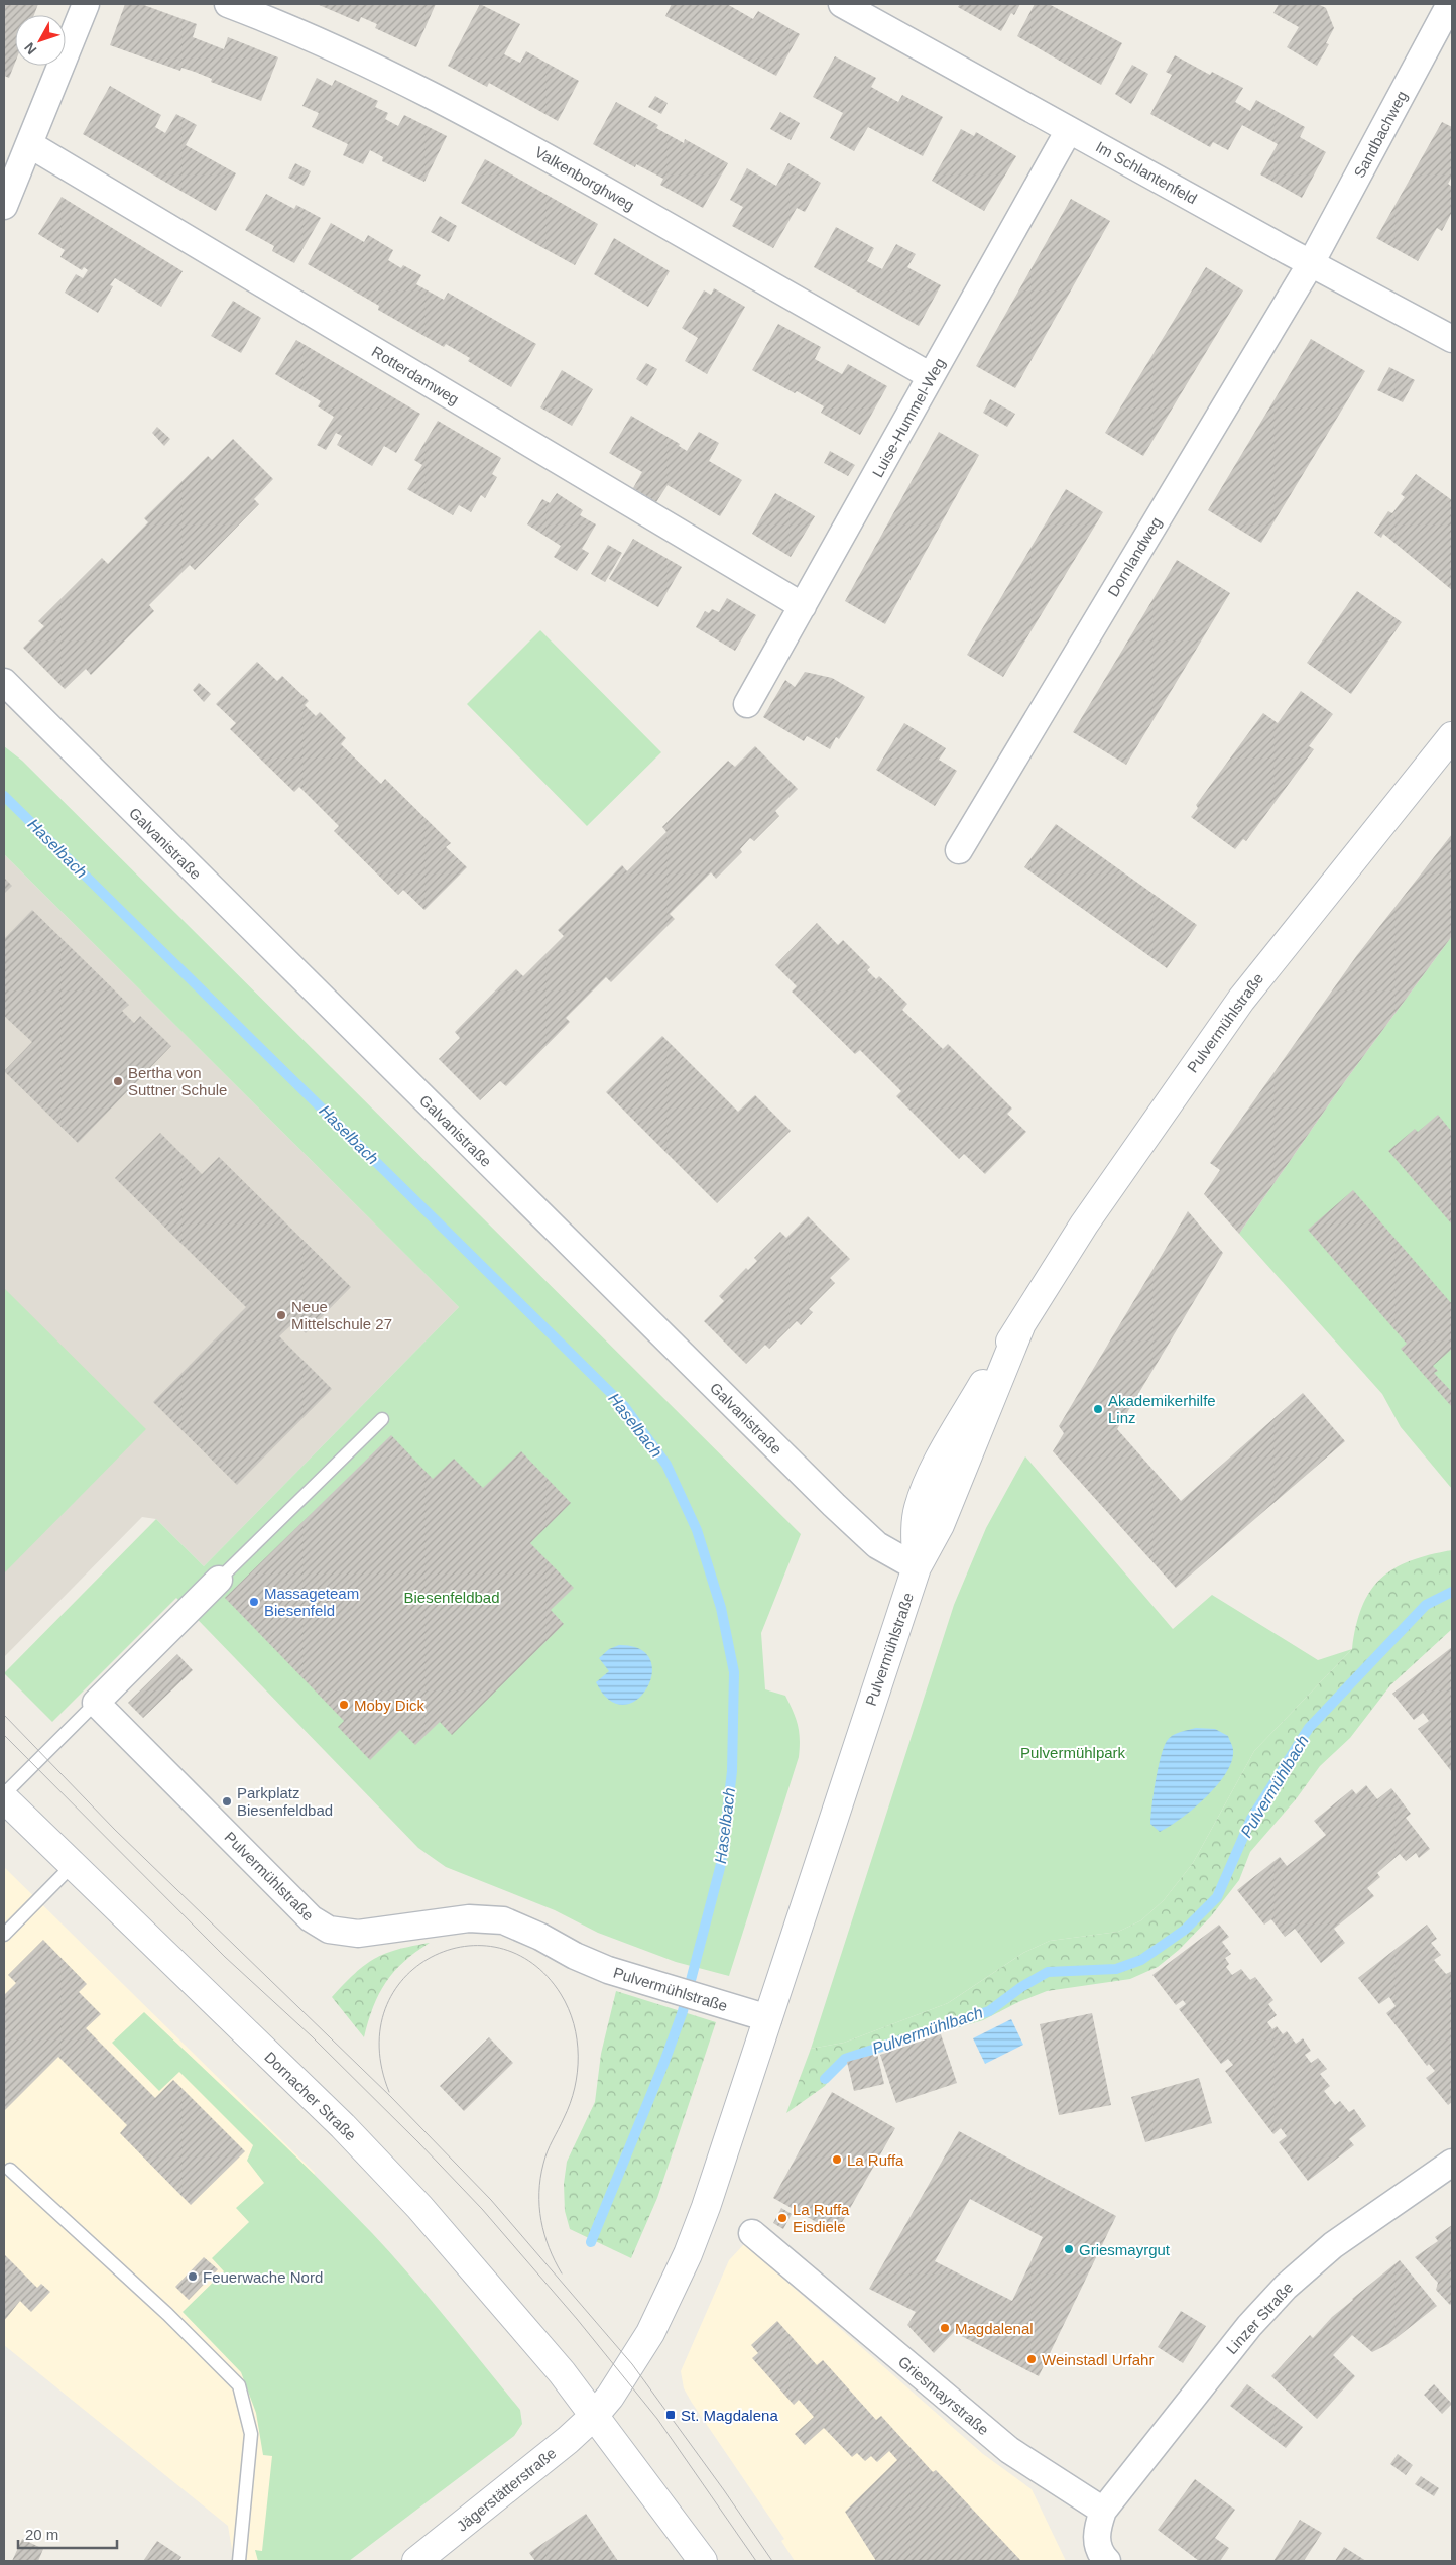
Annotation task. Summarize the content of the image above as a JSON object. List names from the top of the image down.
{
  "streets": {
    "street": [
      "Sandbachweg",
      "Im Schlantenfeld",
      "Valkenborghweg",
      "Rotterdamweg",
      "Luise-Hummel-Weg",
      "Dornlandweg",
      "Galvanistraße",
      "Pulvermühlstraße",
      "Dornacher Straße",
      "Linzer Straße",
      "Griesmayrstraße",
      "Jägerstätterstraße"
    ]
  },
  "crossings": [
    ["Sandbachweg", "Im Schlantenfeld"],
    ["Sandbachweg", "Dornlandweg"],
    ["Im Schlantenfeld", "Luise-Hummel-Weg"],
    ["Im Schlantenfeld", "Dornlandweg"],
    ["Valkenborghweg", "Luise-Hummel-Weg"],
    ["Rotterdamweg", "Luise-Hummel-Weg"],
    ["Galvanistraße", "Pulvermühlstraße"],
    ["Pulvermühlstraße", "Dornacher Straße"],
    ["Pulvermühlstraße", "Jägerstätterstraße"],
    ["Dornacher Straße", "Jägerstätterstraße"],
    ["Linzer Straße", "Griesmayrstraße"]
  ],
  "water": ["Haselbach", "Pulvermühlbach"],
  "parks": ["Biesenfeldbad", "Pulvermühlpark"],
  "places": {
    "other": [
      "Bertha von Suttner Schule",
      "Neue Mittelschule 27",
      "Akademikerhilfe Linz",
      "Massageteam Biesenfeld",
      "Moby Dick",
      "Parkplatz Biesenfeldbad",
      "La Ruffa",
      "La Ruffa Eisdiele",
      "Griesmayrgut",
      "Feuerwache Nord",
      "Magdalenal",
      "Weinstadl Urfahr"
    ],
    "transit": ["St. Magdalena"]
  },
  "scale_bar": "20 m",
  "north": "bottom left"
}
